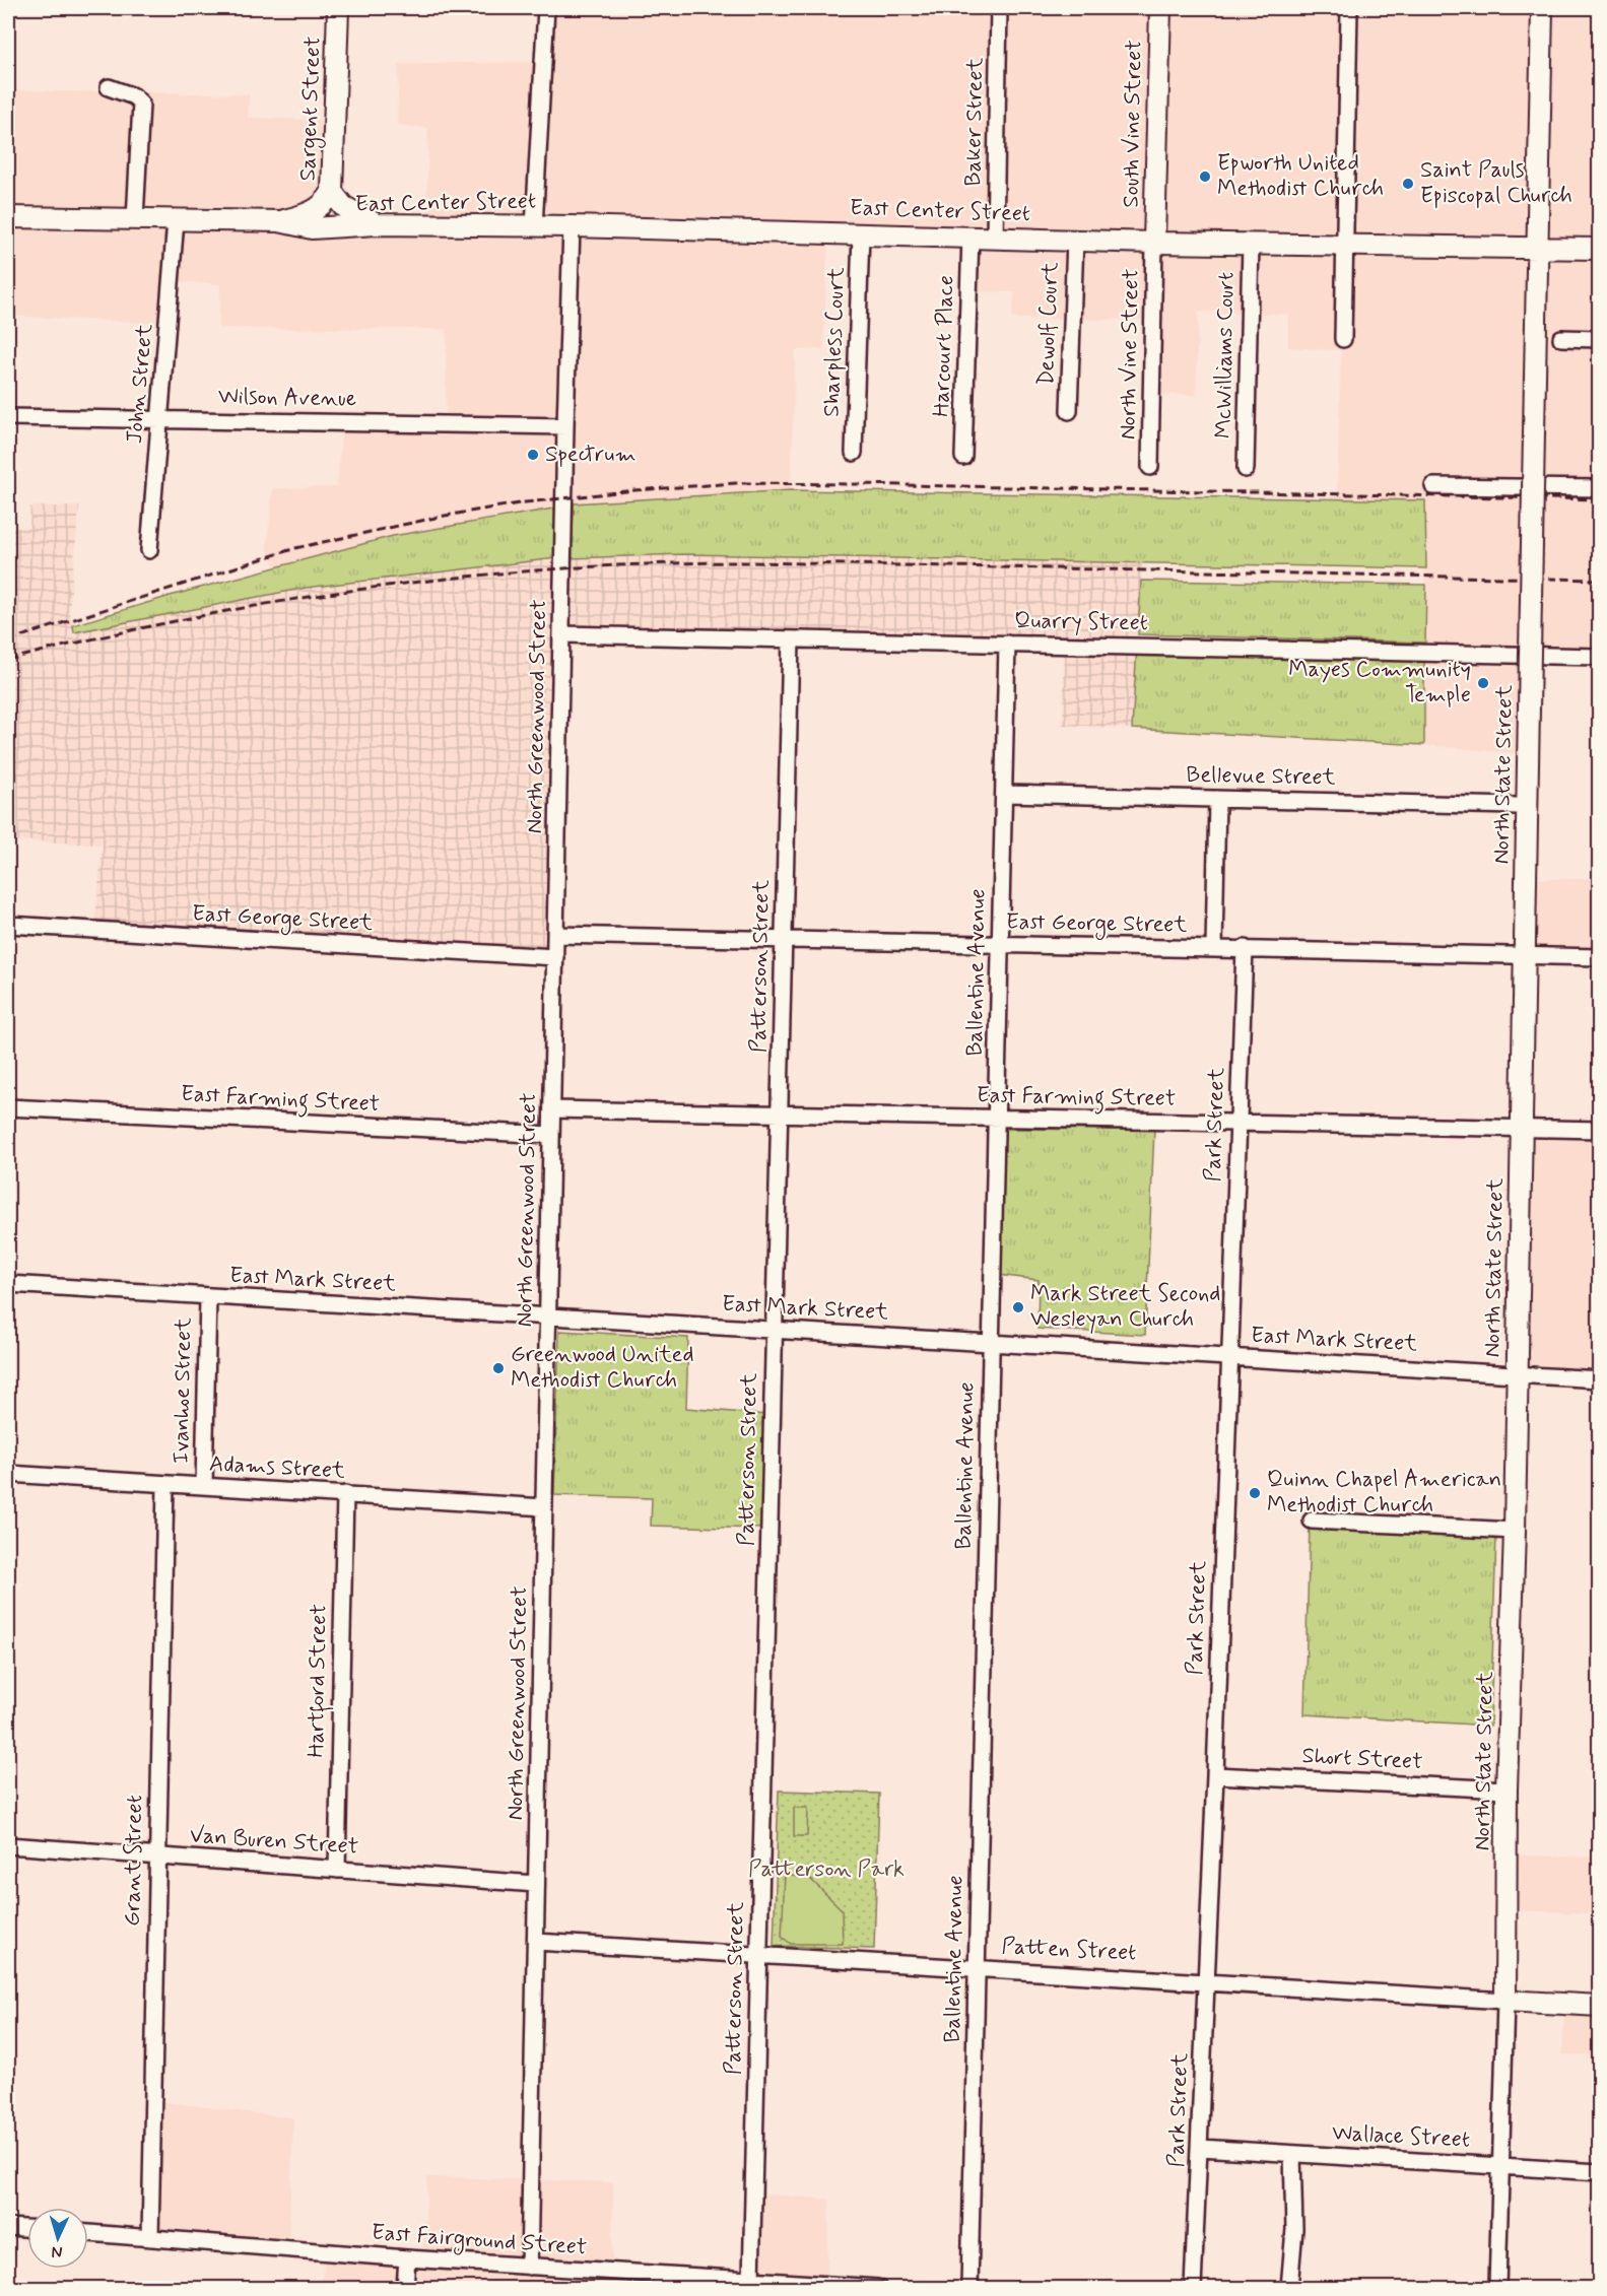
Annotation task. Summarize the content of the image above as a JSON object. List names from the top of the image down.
{
  "streets": {
    "main road": [
      "Sargent Street",
      "South Vine Street",
      "East Center Street",
      "North State Street",
      "Patten Street"
    ],
    "street": [
      "Baker Street",
      "Dewolf Court",
      "Sharpless Court",
      "Harcourt Place",
      "North Vine Street",
      "McWilliams Court",
      "John Street",
      "Wilson Avenue",
      "Quarry Street",
      "North Greenwood Street",
      "Bellevue Street",
      "East George Street",
      "Patterson Street",
      "Ballentine Avenue",
      "East Farming Street",
      "Park Street",
      "East Mark Street",
      "Ivanhoe Street",
      "Adams Street",
      "Hartford Street",
      "Short Street",
      "Van Buren Street",
      "Grant Street",
      "Wallace Street",
      "East Fairground Street"
    ]
  },
  "crossings": [
    ["Sargent Street", "East Center Street"],
    ["Baker Street", "East Center Street"],
    ["South Vine Street", "East Center Street"],
    ["South Vine Street", "North Vine Street"],
    ["East Center Street", "Dewolf Court"],
    ["East Center Street", "Sharpless Court"],
    ["East Center Street", "Harcourt Place"],
    ["East Center Street", "North Vine Street"],
    ["East Center Street", "McWilliams Court"],
    ["East Center Street", "John Street"],
    ["East Center Street", "North Greenwood Street"],
    ["East Center Street", "North State Street"],
    ["John Street", "Wilson Avenue"],
    ["Wilson Avenue", "North Greenwood Street"],
    ["Quarry Street", "North Greenwood Street"],
    ["Quarry Street", "Patterson Street"],
    ["Quarry Street", "Ballentine Avenue"],
    ["North Greenwood Street", "East George Street"],
    ["North Greenwood Street", "East Farming Street"],
    ["North Greenwood Street", "East Mark Street"],
    ["North Greenwood Street", "Adams Street"],
    ["North Greenwood Street", "Van Buren Street"],
    ["North Greenwood Street", "Patten Street"],
    ["North Greenwood Street", "East Fairground Street"],
    ["North State Street", "East George Street"],
    ["North State Street", "East Farming Street"],
    ["North State Street", "East Mark Street"],
    ["North State Street", "Short Street"],
    ["North State Street", "Patten Street"],
    ["North State Street", "Wallace Street"],
    ["Bellevue Street", "Ballentine Avenue"],
    ["East George Street", "Patterson Street"],
    ["East George Street", "Ballentine Avenue"],
    ["East George Street", "Park Street"],
    ["Patterson Street", "East Farming Street"],
    ["Patterson Street", "East Mark Street"],
    ["Patterson Street", "Patten Street"],
    ["Patterson Street", "East Fairground Street"],
    ["Ballentine Avenue", "East Farming Street"],
    ["Ballentine Avenue", "East Mark Street"],
    ["Ballentine Avenue", "Patten Street"],
    ["East Farming Street", "Park Street"],
    ["Park Street", "East Mark Street"],
    ["Park Street", "Short Street"],
    ["Park Street", "Patten Street"],
    ["Park Street", "Wallace Street"],
    ["East Mark Street", "Ivanhoe Street"],
    ["Ivanhoe Street", "Adams Street"],
    ["Adams Street", "Hartford Street"],
    ["Adams Street", "Grant Street"],
    ["Hartford Street", "Van Buren Street"],
    ["Van Buren Street", "Grant Street"],
    ["Grant Street", "East Fairground Street"]
  ],
  "parks": ["Patterson Park"],
  "places": [
    "Epworth United Methodist Church",
    "Saint Pauls Episcopal Church",
    "Spectrum",
    "Mayes Community Temple",
    "Mark Street Second Wesleyan Church",
    "Greenwood United Methodist Church",
    "Quinn Chapel American Methodist Church"
  ],
  "north": "bottom"
}
